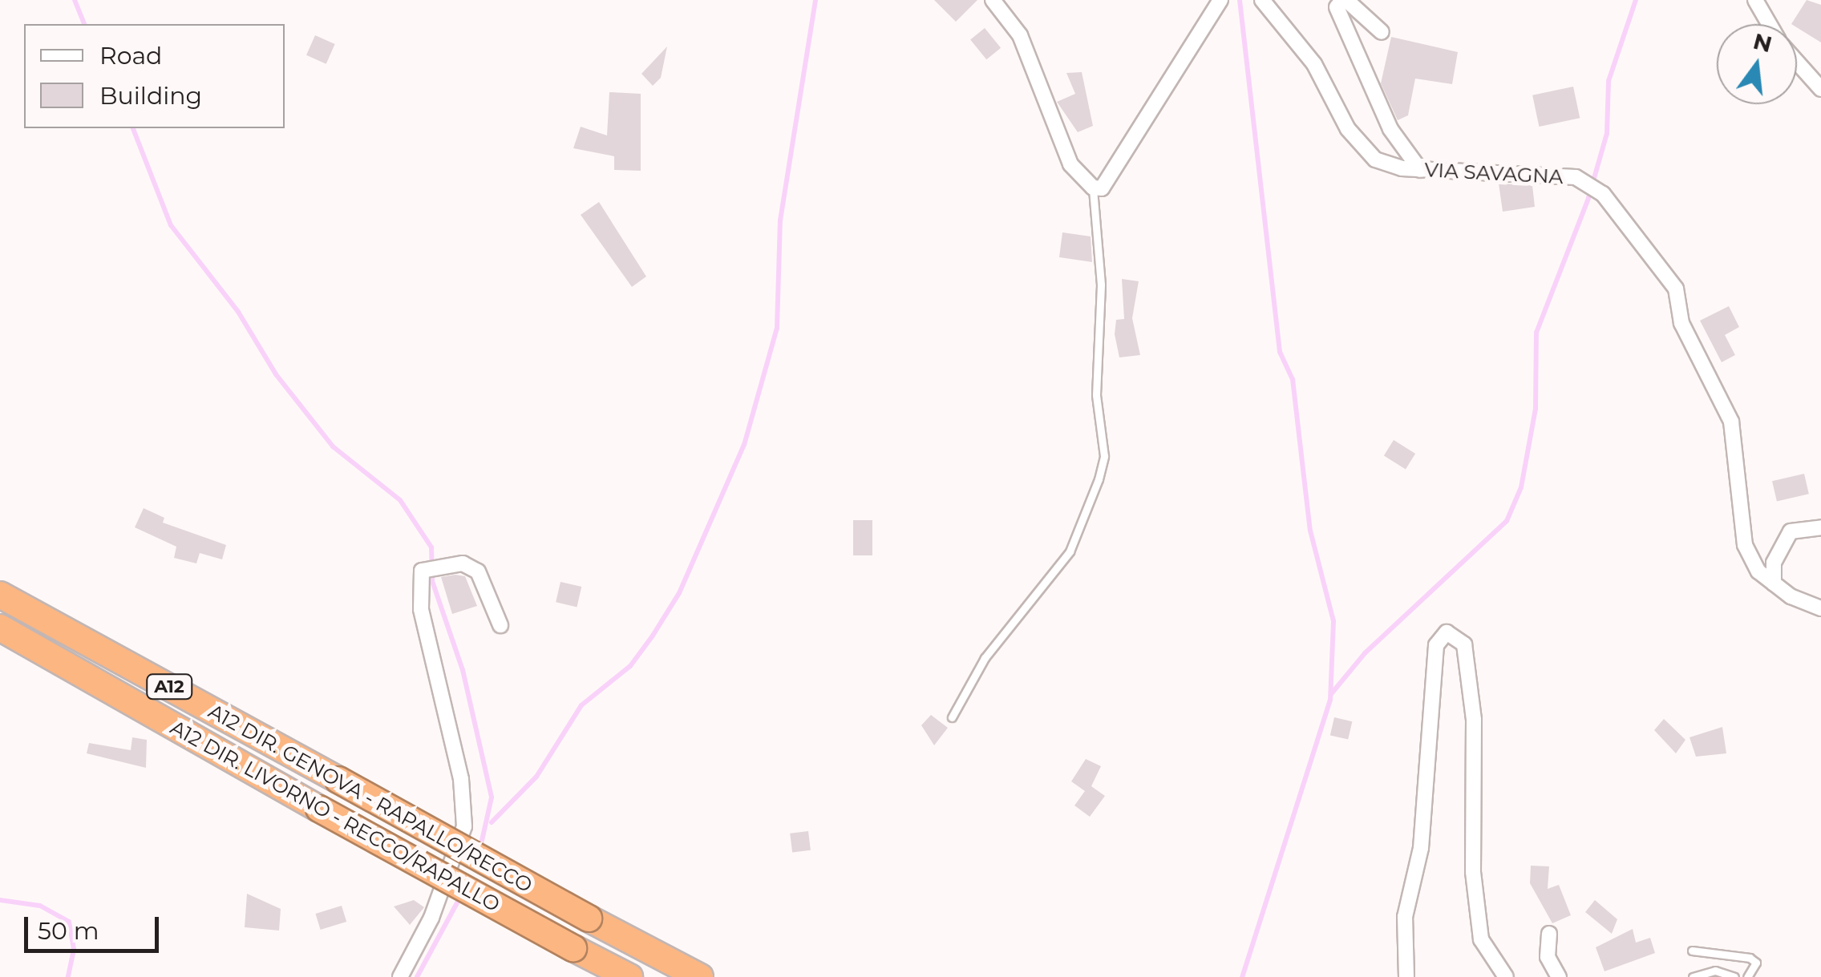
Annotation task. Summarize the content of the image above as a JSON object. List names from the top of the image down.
{
  "streets": {
    "highway": ["A12", "A12 DIR. GENOVA - RAPALLO/RECCO", "A12 DIR. LIVORNO - RECCO/RAPALLO"],
    "street": ["VIA SAVAGNA"]
  },
  "legend": ["Road", "Building"],
  "scale_bar": "50 m",
  "north": "top"
}
